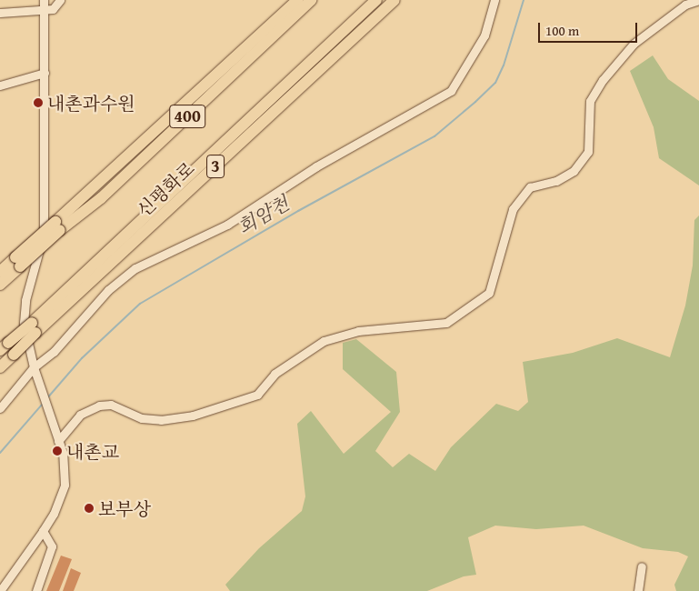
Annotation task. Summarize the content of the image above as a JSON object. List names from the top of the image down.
{
  "streets": {
    "highway": ["400", "3", "신평화로"]
  },
  "water": ["회암천"],
  "places": ["내촌과수원", "내촌교", "보부상"],
  "scale_bar": "100 m"
}
